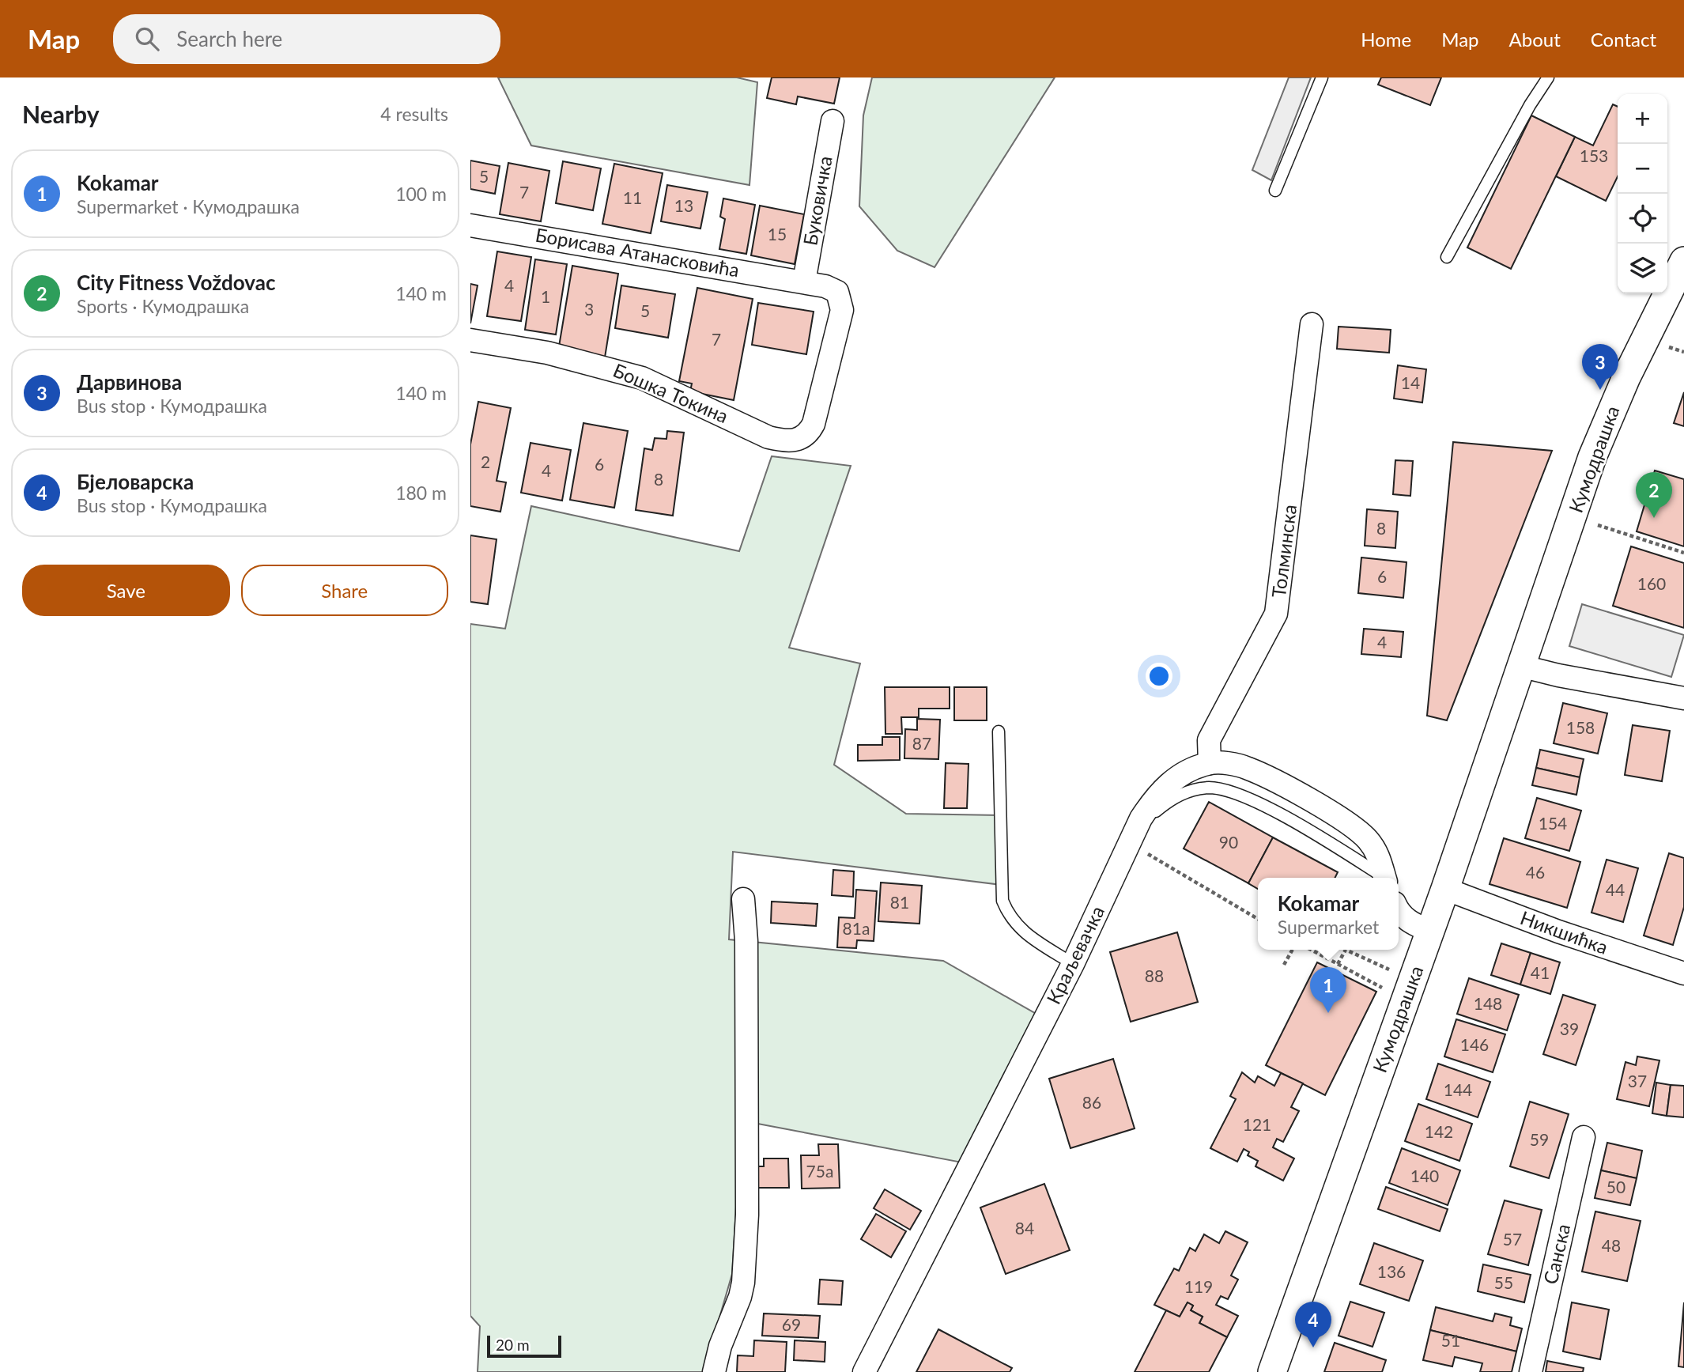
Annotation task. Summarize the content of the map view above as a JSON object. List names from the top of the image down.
{
  "streets": {
    "street": [
      "Буковичка",
      "Борисава Атанасковића",
      "Бошка Токина",
      "Кумодрашка",
      "Толминска",
      "Никшићка",
      "Краљевачка",
      "Санска"
    ]
  },
  "crossings": [
    ["Буковичка", "Борисава Атанасковића"],
    ["Борисава Атанасковића", "Бошка Токина"],
    ["Кумодрашка", "Никшићка"],
    ["Толминска", "Краљевачка"]
  ],
  "house_numbers": [
    "153",
    "5",
    "7",
    "11",
    "13",
    "15",
    "4",
    "1",
    "3",
    "5",
    "7",
    "14",
    "2",
    "6",
    "4",
    "8",
    "8",
    "6",
    "160",
    "4",
    "158",
    "87",
    "154",
    "90",
    "46",
    "44",
    "81",
    "81a",
    "41",
    "88",
    "148",
    "39",
    "146",
    "37",
    "144",
    "86",
    "121",
    "142",
    "59",
    "75a",
    "140",
    "50",
    "84",
    "57",
    "48",
    "136",
    "55",
    "119",
    "69",
    "51"
  ],
  "scale_bar": "20 m",
  "page": {
    "header": "Map",
    "search": "Search here",
    "nav": [
      "Home",
      "Map",
      "About",
      "Contact"
    ],
    "heading": ["Nearby", "4 results"],
    "map_buttons": ["+", "−"],
    "list": [
      {
        "mark": "1",
        "name": "Kokamar",
        "note": "Supermarket · Кумодрашка",
        "value": "100 m"
      },
      {
        "mark": "2",
        "name": "City Fitness Voždovac",
        "note": "Sports · Кумодрашка",
        "value": "140 m"
      },
      {
        "mark": "3",
        "name": "Дарвинова",
        "note": "Bus stop · Кумодрашка",
        "value": "140 m"
      },
      {
        "mark": "4",
        "name": "Бјеловарска",
        "note": "Bus stop · Кумодрашка",
        "value": "180 m"
      }
    ],
    "pins": [
      "3",
      "2",
      "1",
      "4"
    ],
    "buttons": ["Save", "Share"],
    "popup": ["Kokamar", "Supermarket"],
    "scale": "20 m"
  }
}
